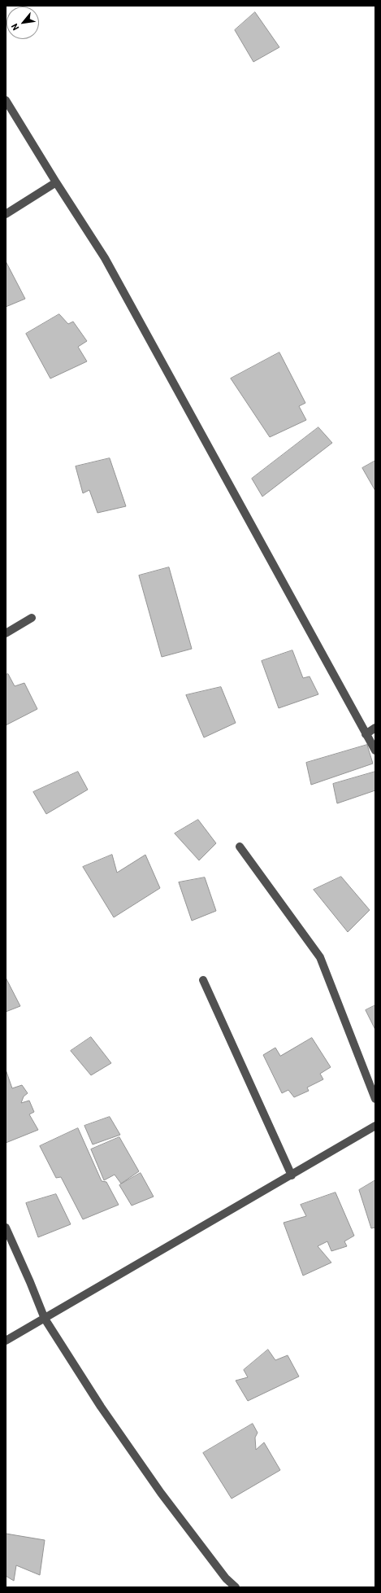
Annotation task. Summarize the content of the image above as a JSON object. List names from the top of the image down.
{
  "north": "bottom left"
}
